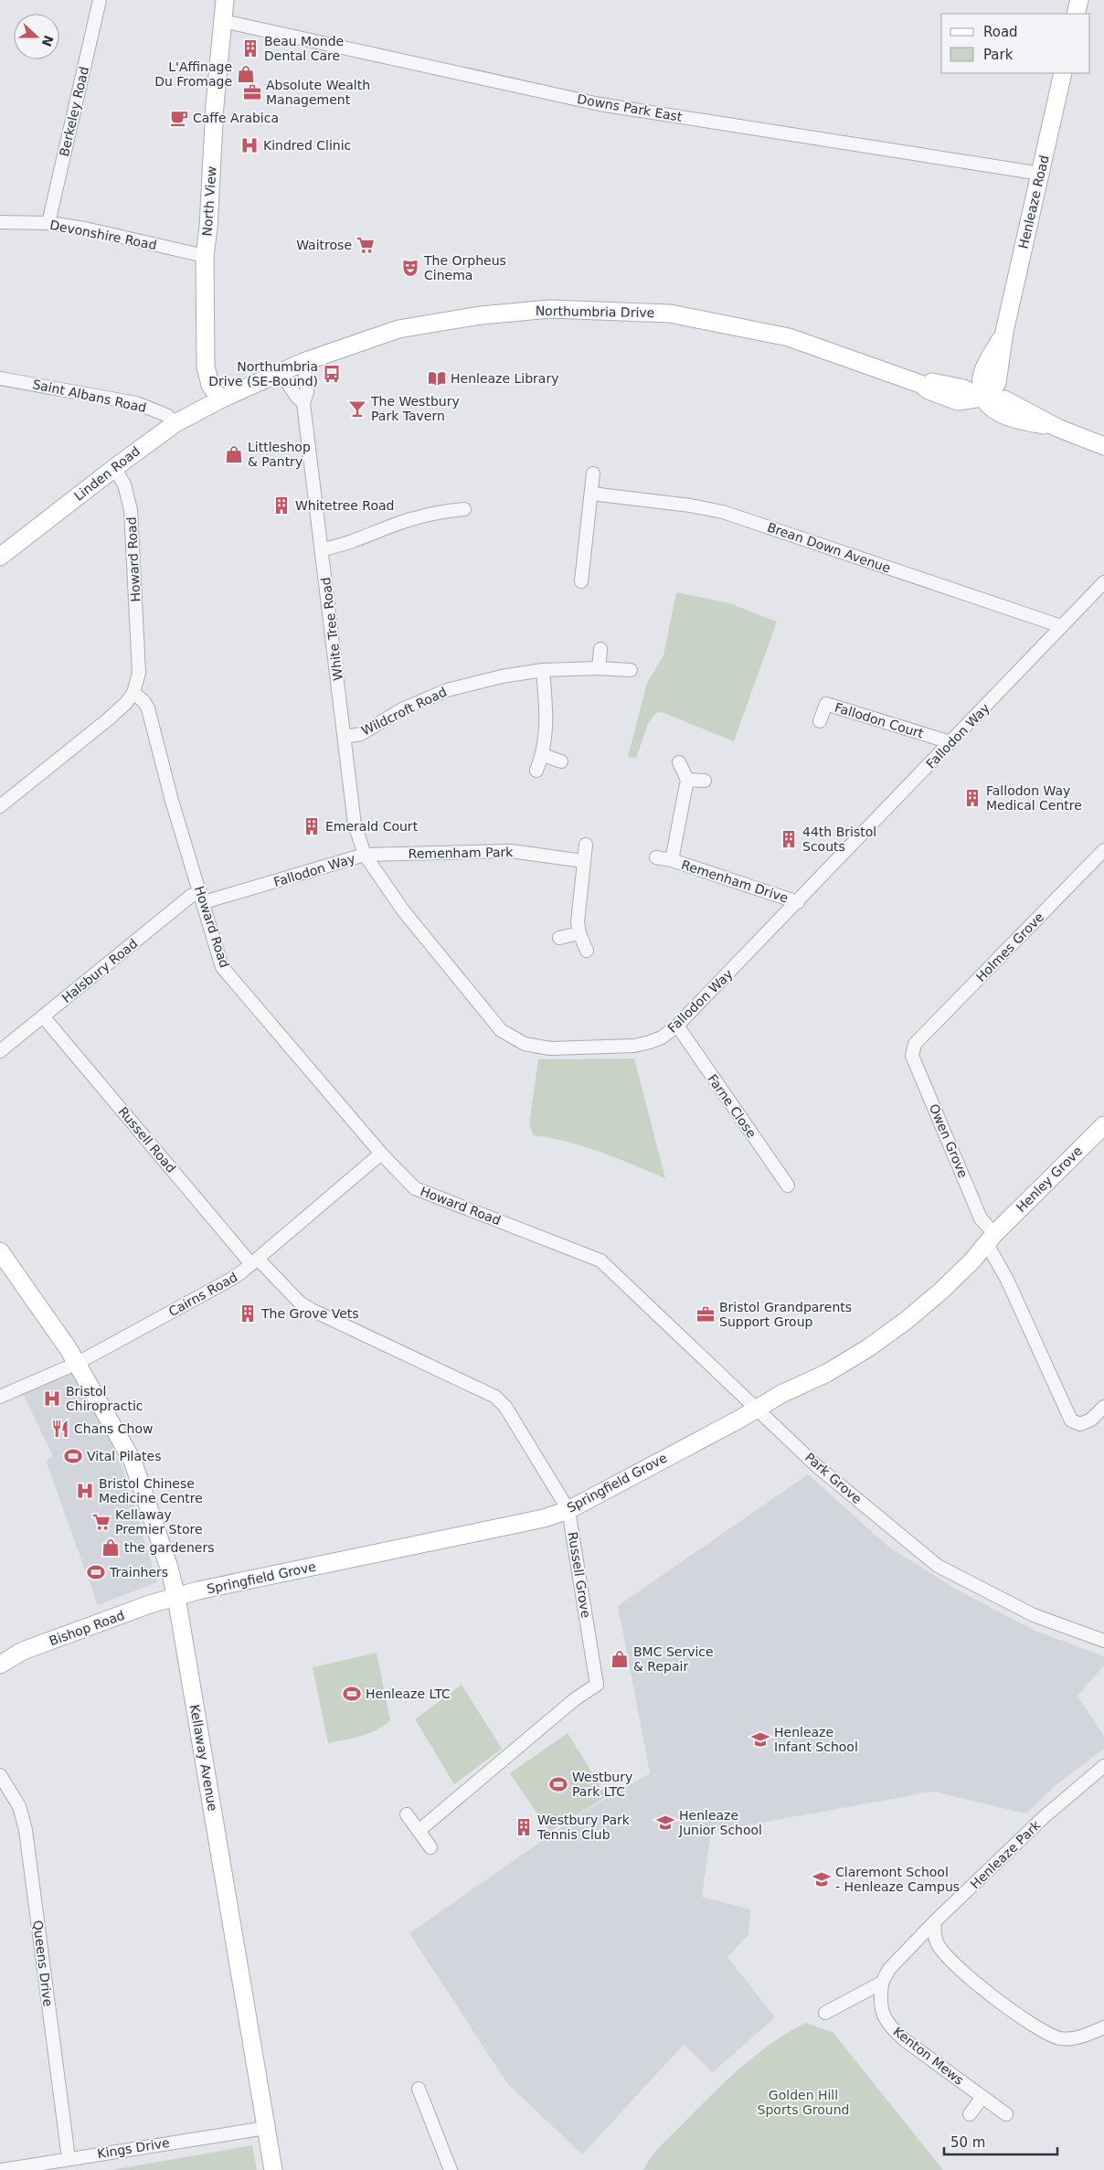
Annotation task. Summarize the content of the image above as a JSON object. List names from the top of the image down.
{
  "streets": {
    "main road": [
      "North View",
      "Henleaze Road",
      "Northumbria Drive",
      "Linden Road",
      "Henley Grove",
      "Springfield Grove",
      "Bishop Road",
      "Kellaway Avenue"
    ],
    "street": [
      "Downs Park East",
      "Berkeley Road",
      "Devonshire Road",
      "Saint Albans Road",
      "Brean Down Avenue",
      "Howard Road",
      "White Tree Road",
      "Wildcroft Road",
      "Fallodon Court",
      "Fallodon Way",
      "Remenham Park",
      "Remenham Drive",
      "Holmes Grove",
      "Halsbury Road",
      "Farne Close",
      "Russell Road",
      "Owen Grove",
      "Cairns Road",
      "Park Grove",
      "Russell Grove",
      "Henleaze Park",
      "Queens Drive",
      "Kenton Mews",
      "Kings Drive"
    ]
  },
  "crossings": [
    ["Downs Park East", "North View"],
    ["Downs Park East", "Henleaze Road"],
    ["Berkeley Road", "Devonshire Road"],
    ["North View", "Devonshire Road"],
    ["North View", "Northumbria Drive"],
    ["North View", "Linden Road"],
    ["Henleaze Road", "Northumbria Drive"],
    ["Northumbria Drive", "Linden Road"],
    ["Northumbria Drive", "White Tree Road"],
    ["Saint Albans Road", "Linden Road"],
    ["Linden Road", "Howard Road"],
    ["Brean Down Avenue", "Fallodon Way"],
    ["Howard Road", "Fallodon Way"],
    ["Howard Road", "Halsbury Road"],
    ["Howard Road", "Cairns Road"],
    ["Howard Road", "Park Grove"],
    ["White Tree Road", "Wildcroft Road"],
    ["White Tree Road", "Fallodon Way"],
    ["White Tree Road", "Remenham Park"],
    ["Fallodon Court", "Fallodon Way"],
    ["Fallodon Way", "Remenham Park"],
    ["Fallodon Way", "Remenham Drive"],
    ["Fallodon Way", "Halsbury Road"],
    ["Fallodon Way", "Farne Close"],
    ["Holmes Grove", "Owen Grove"],
    ["Halsbury Road", "Russell Road"],
    ["Russell Road", "Cairns Road"],
    ["Russell Road", "Russell Grove"],
    ["Owen Grove", "Henley Grove"],
    ["Owen Grove", "Springfield Grove"],
    ["Henley Grove", "Springfield Grove"],
    ["Cairns Road", "Russell Grove"],
    ["Cairns Road", "Kellaway Avenue"],
    ["Park Grove", "Springfield Grove"],
    ["Springfield Grove", "Russell Grove"],
    ["Springfield Grove", "Bishop Road"],
    ["Springfield Grove", "Kellaway Avenue"],
    ["Bishop Road", "Kellaway Avenue"],
    ["Kellaway Avenue", "Kings Drive"],
    ["Henleaze Park", "Kenton Mews"],
    ["Queens Drive", "Kings Drive"]
  ],
  "parks": ["Golden Hill Sports Ground"],
  "places": {
    "building": [
      "Beau Monde Dental Care",
      "Whitetree Road",
      "Fallodon Way Medical Centre",
      "Emerald Court",
      "44th Bristol Scouts",
      "The Grove Vets",
      "Westbury Park Tennis Club"
    ],
    "shop": [
      "L'Affinage Du Fromage",
      "Littleshop & Pantry",
      "the gardeners",
      "BMC Service & Repair"
    ],
    "office": ["Absolute Wealth Management", "Bristol Grandparents Support Group"],
    "cafe": ["Caffe Arabica"],
    "hospital": ["Kindred Clinic", "Bristol Chiropractic", "Bristol Chinese Medicine Centre"],
    "supermarket": ["Waitrose", "Kellaway Premier Store"],
    "theatre": ["The Orpheus Cinema"],
    "bus stop": ["Northumbria Drive (SE-Bound)"],
    "library": ["Henleaze Library"],
    "bar": ["The Westbury Park Tavern"],
    "restaurant": ["Chans Chow"],
    "sports": [
      "Vital Pilates",
      "Trainhers",
      "Henleaze LTC",
      "Westbury Park LTC"
    ],
    "school or university": ["Henleaze Infant School", "Henleaze Junior School", "Claremont School - Henleaze Campus"]
  },
  "legend": ["Road", "Park"],
  "scale_bar": "50 m",
  "north": "right"
}
